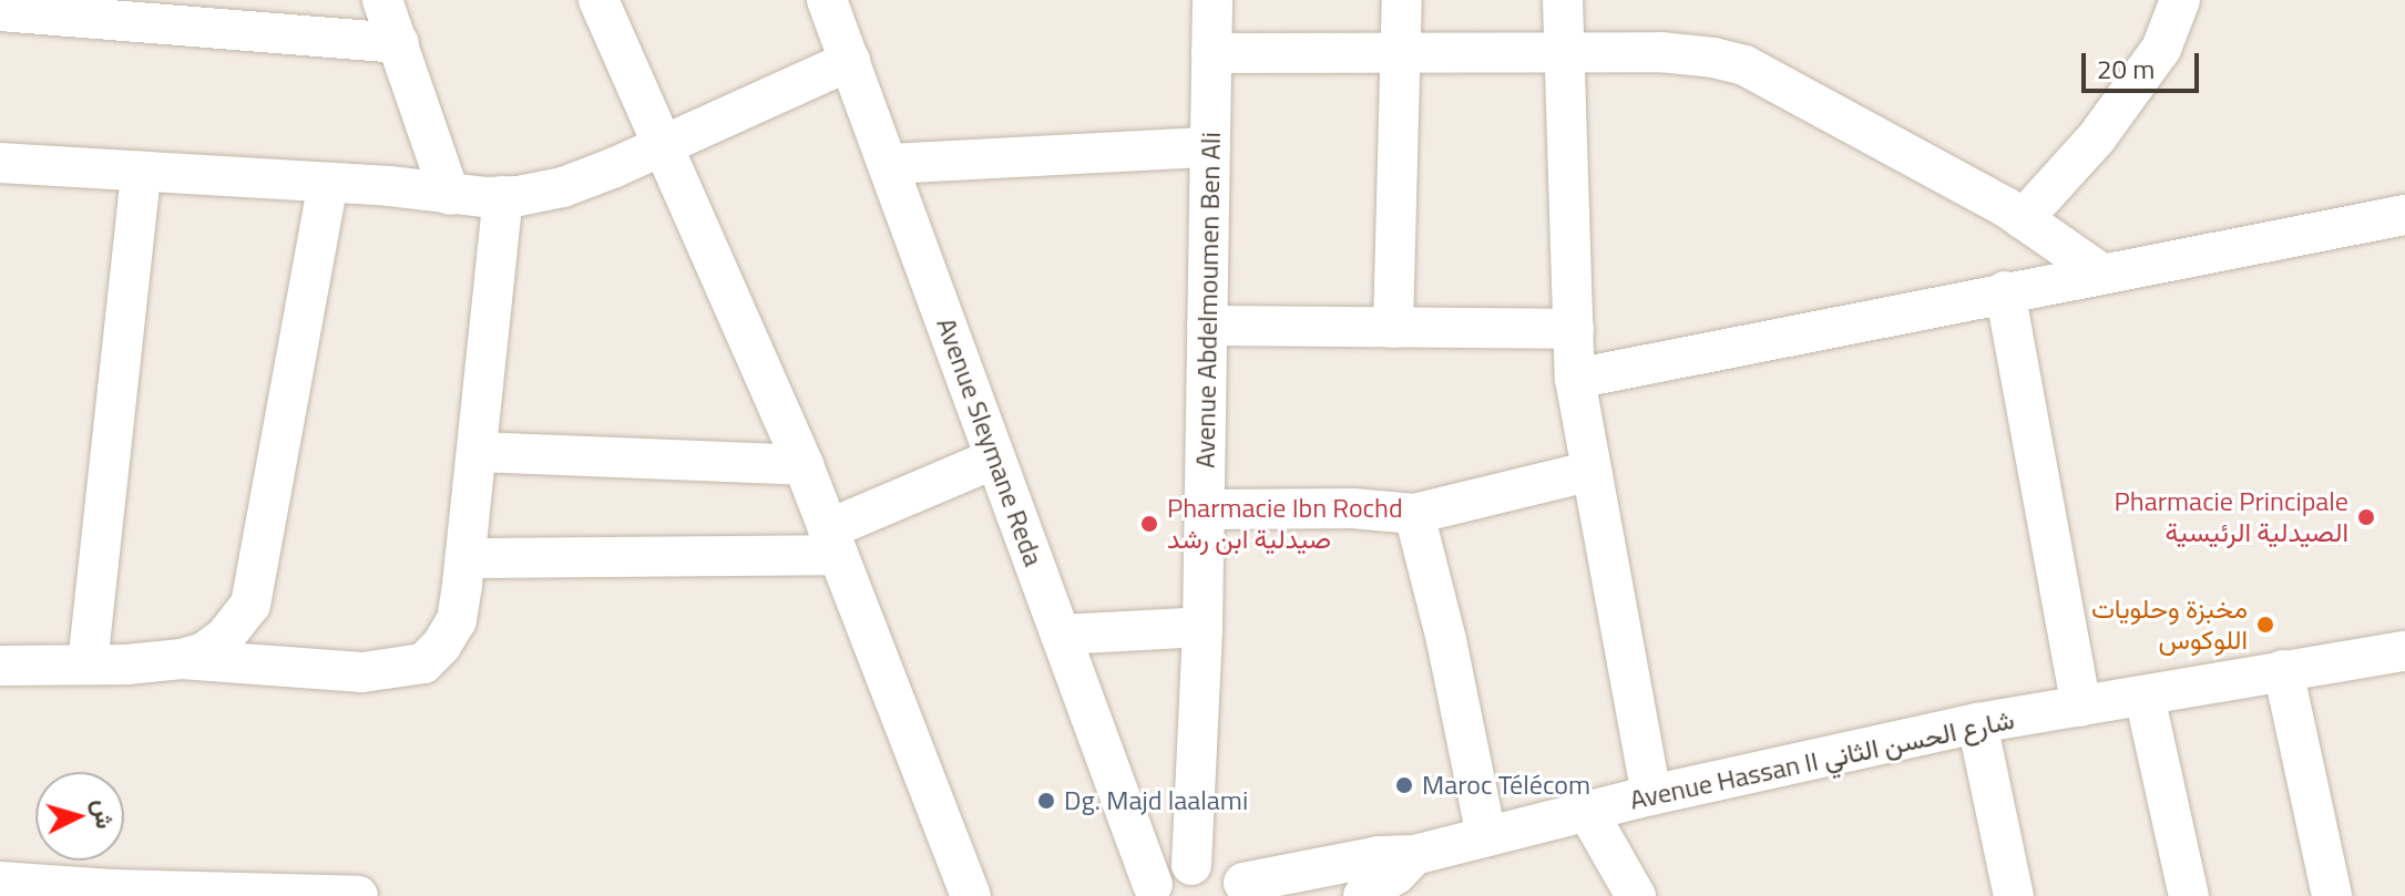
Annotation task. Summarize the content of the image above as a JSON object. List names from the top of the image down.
{
  "streets": {
    "street": ["Avenue Abdelmoumen Ben Ali", "Avenue Sleymane Reda", "Avenue Hassan II شارع الحسن الثاني"]
  },
  "places": [
    "Pharmacie Principale الصيدلية الرئيسية",
    "Pharmacie Ibn Rochd صيدلية ابن رشد",
    "مخبزة وحلويات اللوكوس",
    "Maroc Télécom",
    "Dg. Majd laalami"
  ],
  "scale_bar": "20 m",
  "north": "right"
}
